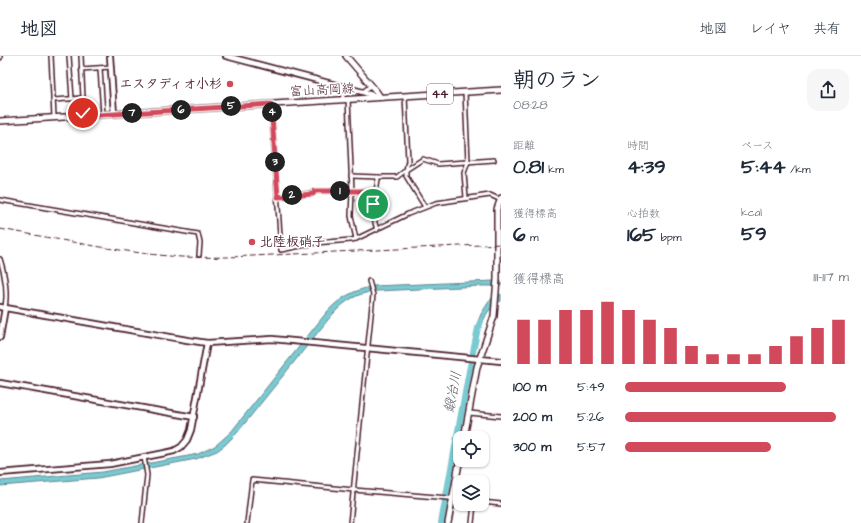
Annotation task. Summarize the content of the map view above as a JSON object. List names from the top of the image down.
{
  "streets": {
    "main road": ["富山高岡線", "44"]
  },
  "water": ["鍛冶川"],
  "places": ["エスタディオ小杉", "北陸板硝子"],
  "page": {
    "header": "地図",
    "nav": ["地図", "レイヤ", "共有"],
    "heading": ["朝のラン", "08:28"],
    "pins": [
      "5",
      "6",
      "4",
      "7",
      "3",
      "1",
      "2"
    ],
    "stats": [
      ["距離", "0.81 km"],
      ["時間", "4:39"],
      ["ペース", "5:44 /km"],
      ["獲得標高", "6 m"],
      ["心拍数", "165 bpm"],
      ["kcal", "59"]
    ],
    "chart": ["獲得標高", "111–117 m"],
    "list": [
      {
        "name": "100 m",
        "note": "5:49"
      },
      {
        "name": "200 m",
        "note": "5:26"
      },
      {
        "name": "300 m",
        "note": "5:57"
      }
    ]
  }
}
